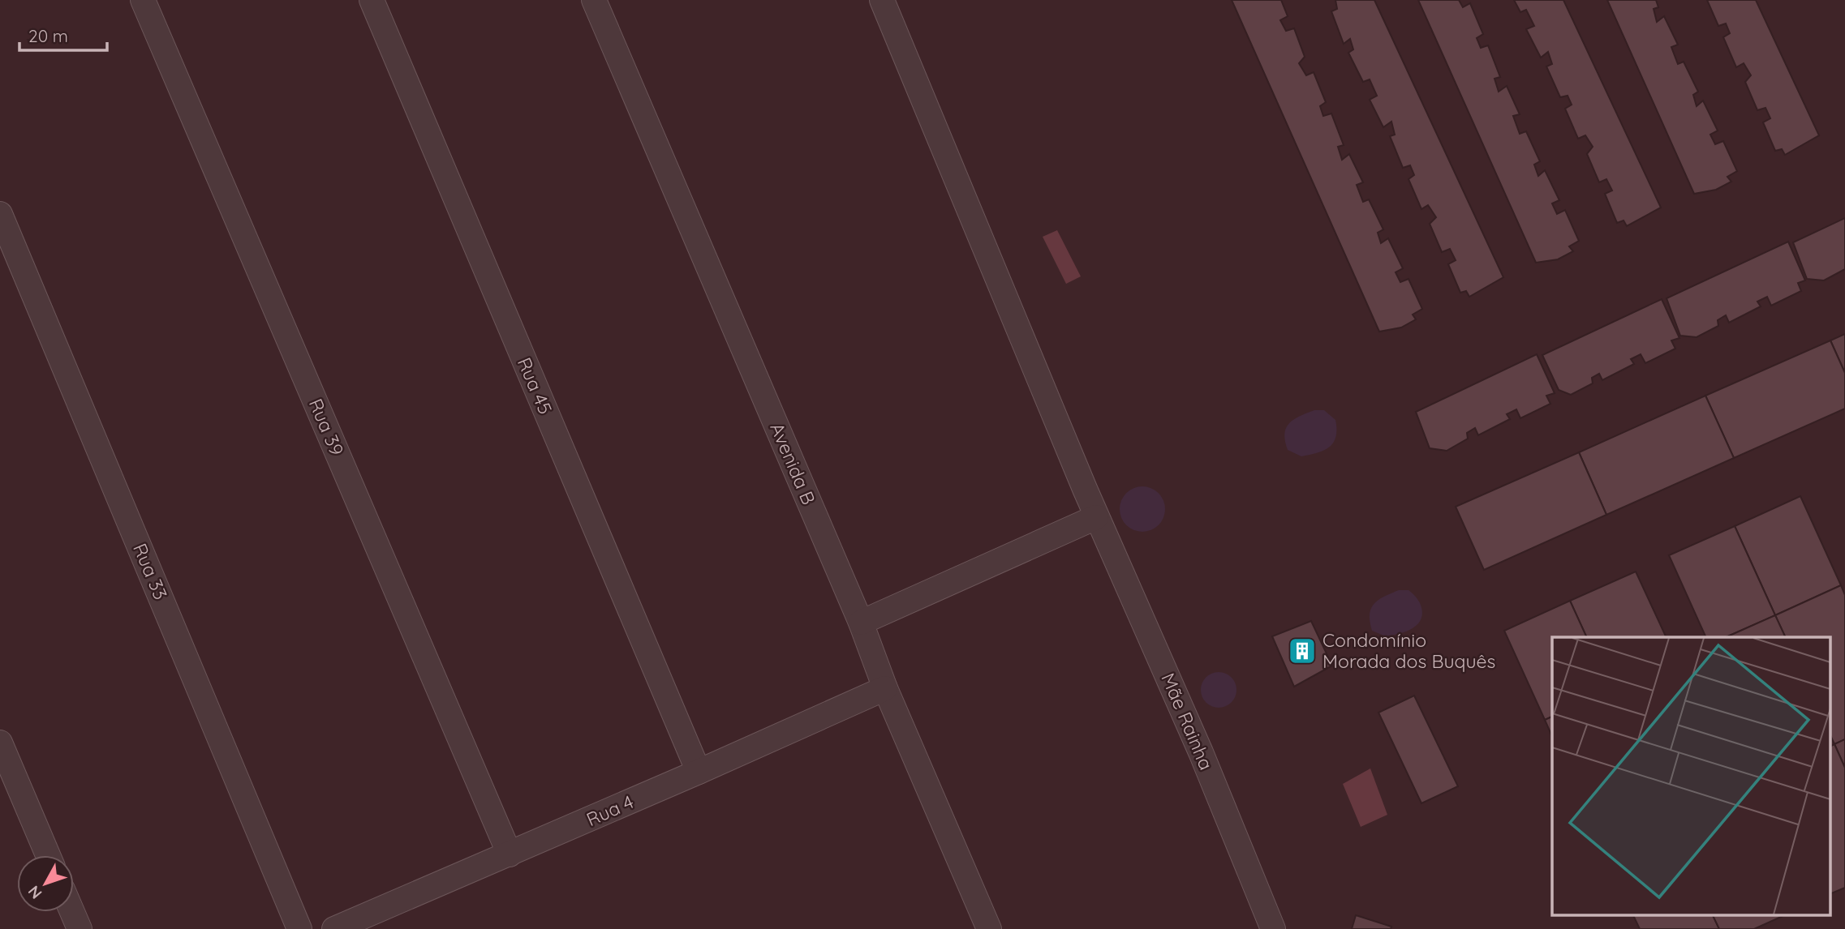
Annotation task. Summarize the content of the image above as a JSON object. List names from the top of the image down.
{
  "streets": {
    "street": [
      "Rua 45",
      "Rua 39",
      "Avenida B",
      "Rua 33",
      "Mãe Rainha",
      "Rua 4"
    ]
  },
  "crossings": [
    ["Rua 45", "Rua 4"],
    ["Rua 39", "Rua 4"],
    ["Avenida B", "Rua 4"]
  ],
  "places": {
    "building": ["Condomínio Morada dos Buquês"]
  },
  "scale_bar": "20 m",
  "north": "bottom left"
}
